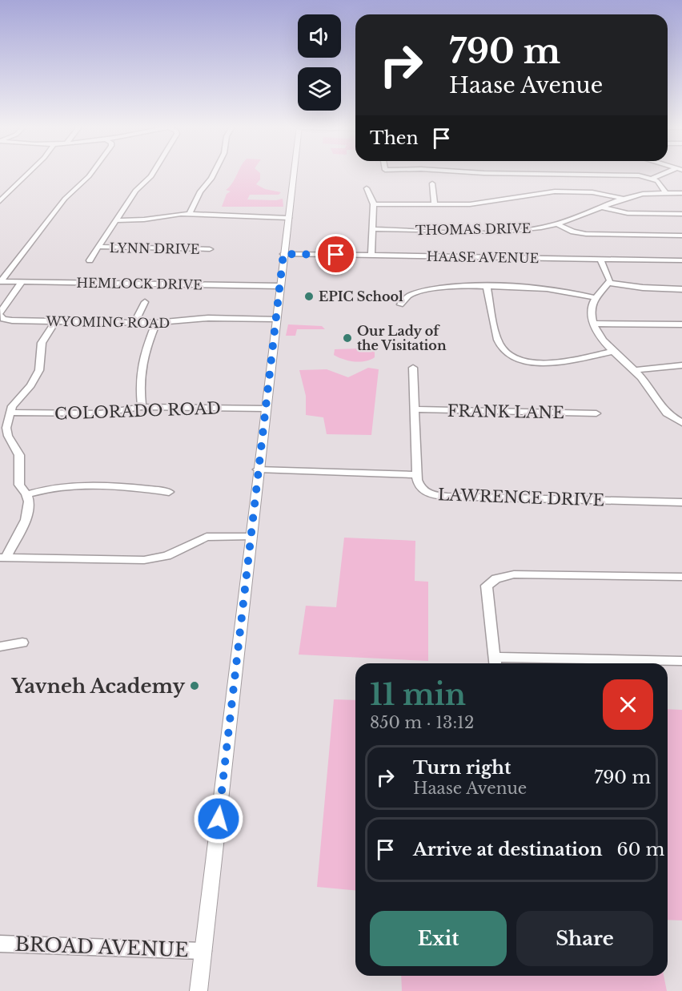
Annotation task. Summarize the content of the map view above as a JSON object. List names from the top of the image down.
{
  "streets": {
    "street": [
      "THOMAS DRIVE",
      "LYNN DRIVE",
      "HAASE AVENUE",
      "HEMLOCK DRIVE",
      "WYOMING ROAD",
      "COLORADO ROAD",
      "FRANK LANE",
      "LAWRENCE DRIVE",
      "BROAD AVENUE"
    ]
  },
  "crossings": [
    ["HEMLOCK DRIVE", "WYOMING ROAD"]
  ],
  "places": ["EPIC School", "Our Lady of the Visitation", "Yavneh Academy"],
  "page": {
    "turn": ["790 m", "Haase Avenue"],
    "then": "Then",
    "heading": ["11 min", "850 m · 13:12"],
    "list": [
      {
        "name": "Turn right",
        "note": "Haase Avenue",
        "value": "790 m"
      },
      {
        "name": "Arrive at destination",
        "value": "60 m"
      }
    ],
    "buttons": ["Exit", "Share"]
  }
}
